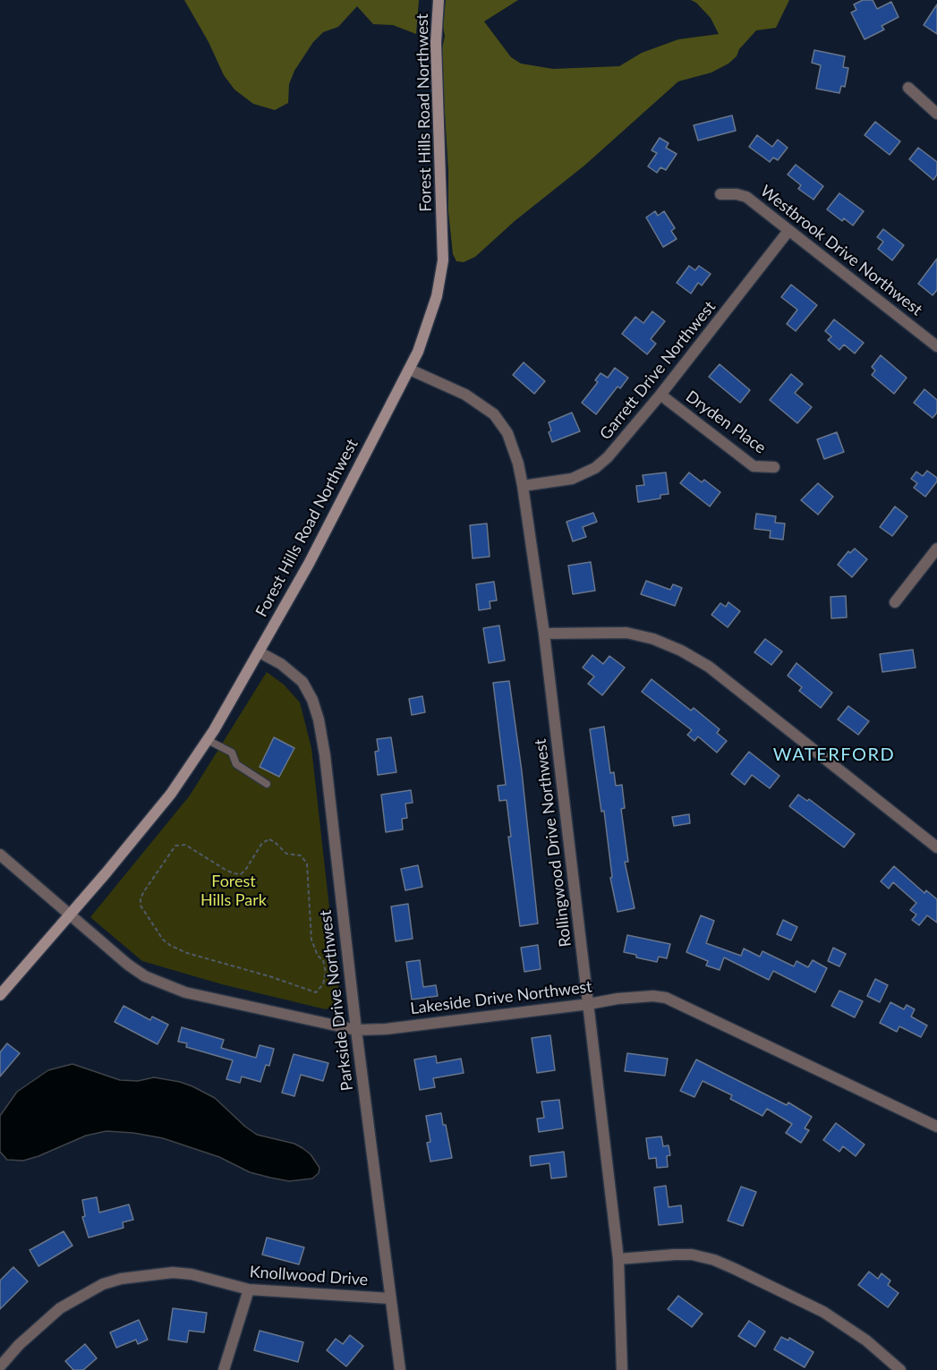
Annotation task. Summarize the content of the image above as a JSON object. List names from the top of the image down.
{
  "streets": {
    "main road": ["Forest Hills Road Northwest"],
    "street": [
      "Westbrook Drive Northwest",
      "Garrett Drive Northwest",
      "Dryden Place",
      "Rollingwood Drive Northwest",
      "Lakeside Drive Northwest",
      "Parkside Drive Northwest",
      "Knollwood Drive"
    ]
  },
  "crossings": [
    ["Forest Hills Road Northwest", "Rollingwood Drive Northwest"],
    ["Forest Hills Road Northwest", "Lakeside Drive Northwest"],
    ["Forest Hills Road Northwest", "Parkside Drive Northwest"],
    ["Westbrook Drive Northwest", "Garrett Drive Northwest"],
    ["Garrett Drive Northwest", "Dryden Place"],
    ["Garrett Drive Northwest", "Rollingwood Drive Northwest"],
    ["Rollingwood Drive Northwest", "Lakeside Drive Northwest"],
    ["Lakeside Drive Northwest", "Parkside Drive Northwest"],
    ["Parkside Drive Northwest", "Knollwood Drive"]
  ],
  "districts": ["WATERFORD"],
  "parks": ["Forest Hills Park"]
}
